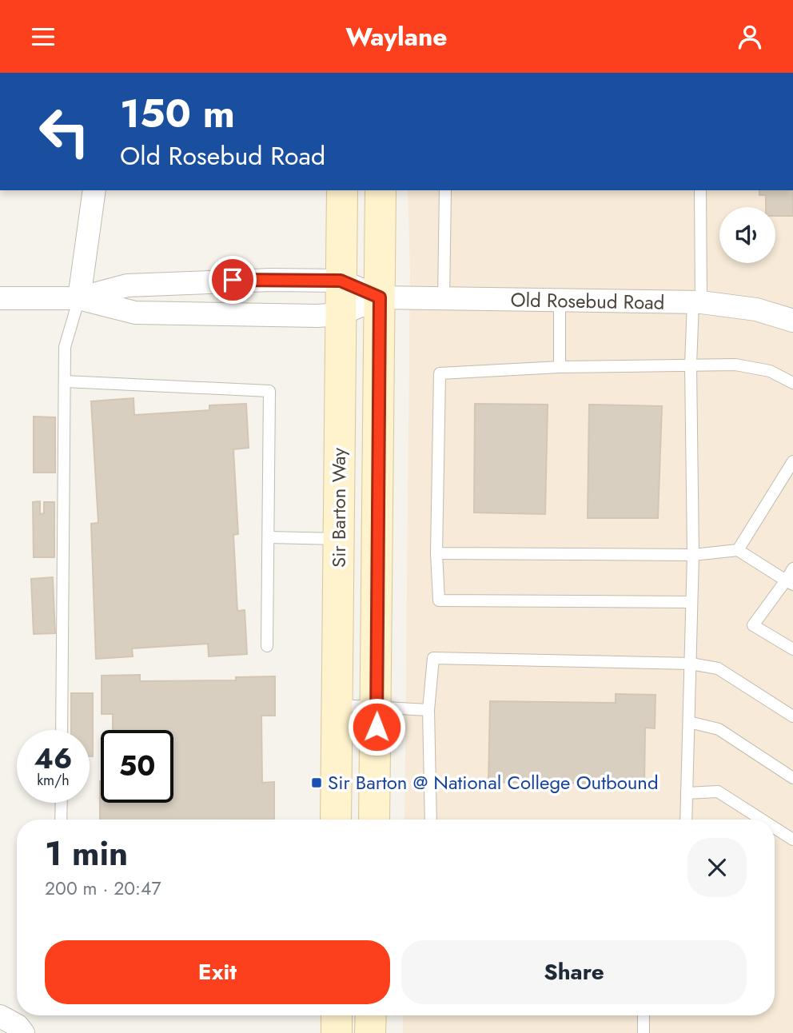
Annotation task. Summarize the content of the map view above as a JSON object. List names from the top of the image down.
{
  "streets": {
    "main road": ["Sir Barton Way"],
    "street": ["Old Rosebud Road"]
  },
  "crossings": [
    ["Old Rosebud Road", "Sir Barton Way"]
  ],
  "places": {
    "transit": ["Sir Barton @ National College Outbound"]
  },
  "page": {
    "header": "Waylane",
    "turn": ["150 m", "Old Rosebud Road"],
    "speed": "46 km/h",
    "limit": "50",
    "heading": ["1 min", "200 m · 20:47"],
    "buttons": ["Exit", "Share"]
  }
}
